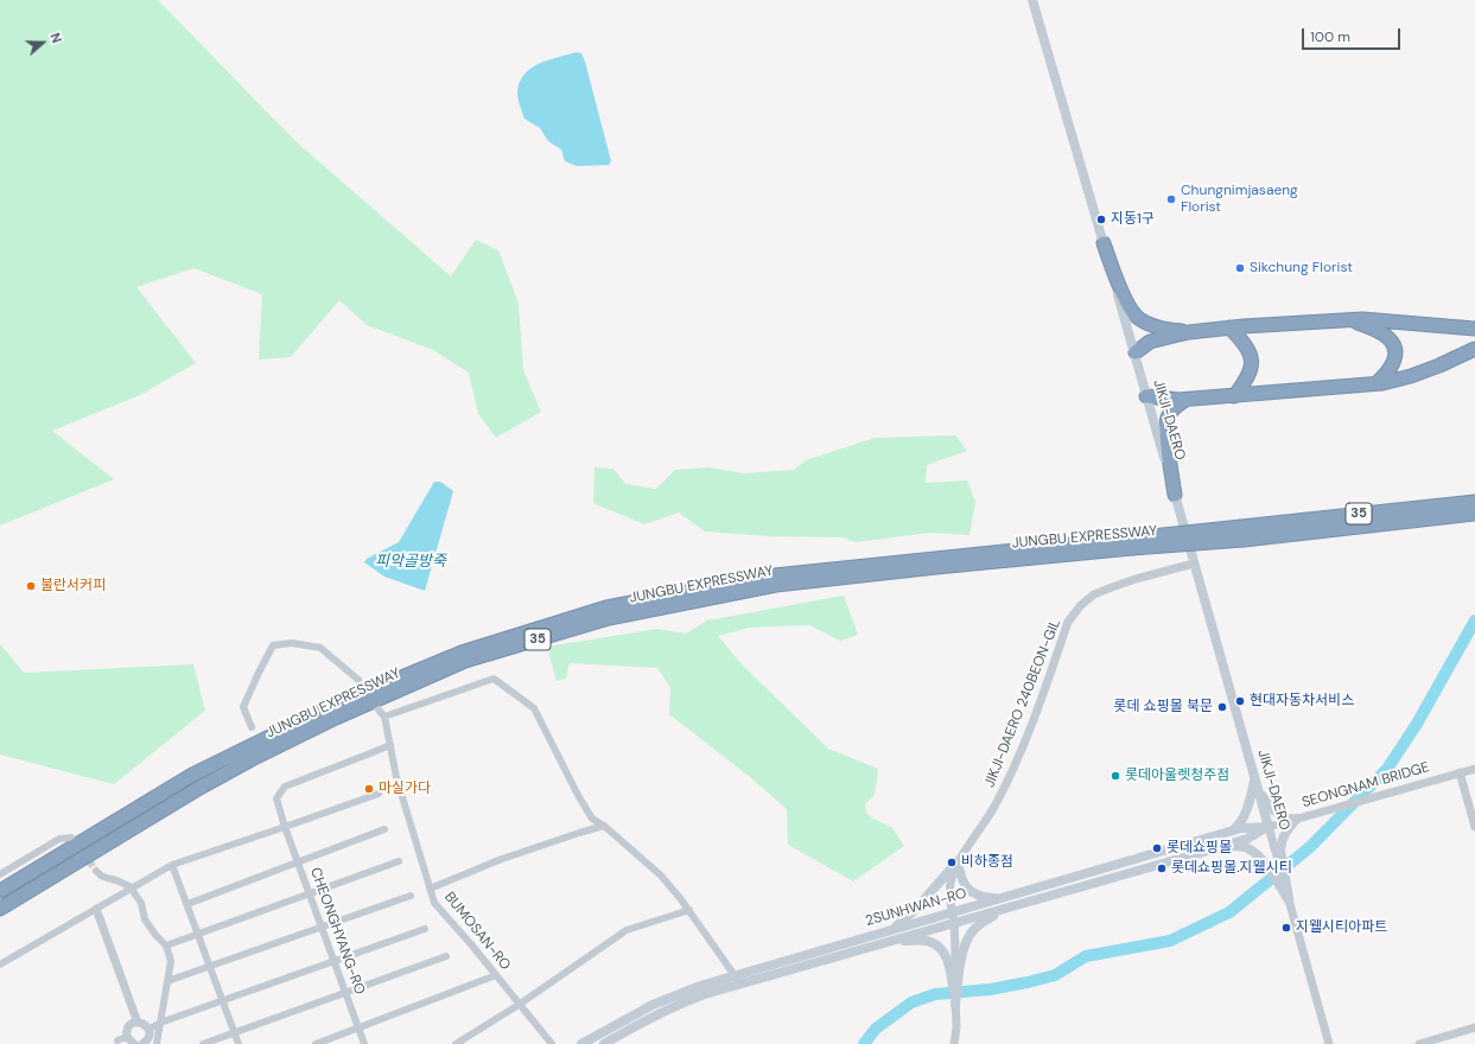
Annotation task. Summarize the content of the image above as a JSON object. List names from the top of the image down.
{
  "streets": {
    "highway": ["35", "JUNGBU EXPRESSWAY"],
    "main road": ["JIKJI-DAERO", "2SUNHWAN-RO"],
    "street": [
      "JIKJI-DAERO 240BEON-GIL",
      "SEONGNAM BRIDGE",
      "CHEONGHYANG-RO",
      "BUMOSAN-RO"
    ]
  },
  "crossings": [
    ["JIKJI-DAERO", "JIKJI-DAERO 240BEON-GIL"],
    ["JIKJI-DAERO", "2SUNHWAN-RO"],
    ["JIKJI-DAERO 240BEON-GIL", "2SUNHWAN-RO"],
    ["SEONGNAM BRIDGE", "2SUNHWAN-RO"],
    ["CHEONGHYANG-RO", "BUMOSAN-RO"]
  ],
  "water": ["피악골방죽"],
  "places": [
    "Chungnimjasaeng Florist",
    "지동1구",
    "Sikchung Florist",
    "불란서커피",
    "현대자동차서비스",
    "롯데 쇼핑몰 북문",
    "롯데아울렛청주점",
    "마실가다",
    "롯데쇼핑몰",
    "비하종점",
    "롯데쇼핑몰.지웰시티",
    "지웰시티아파트"
  ],
  "scale_bar": "100 m",
  "north": "right"
}
